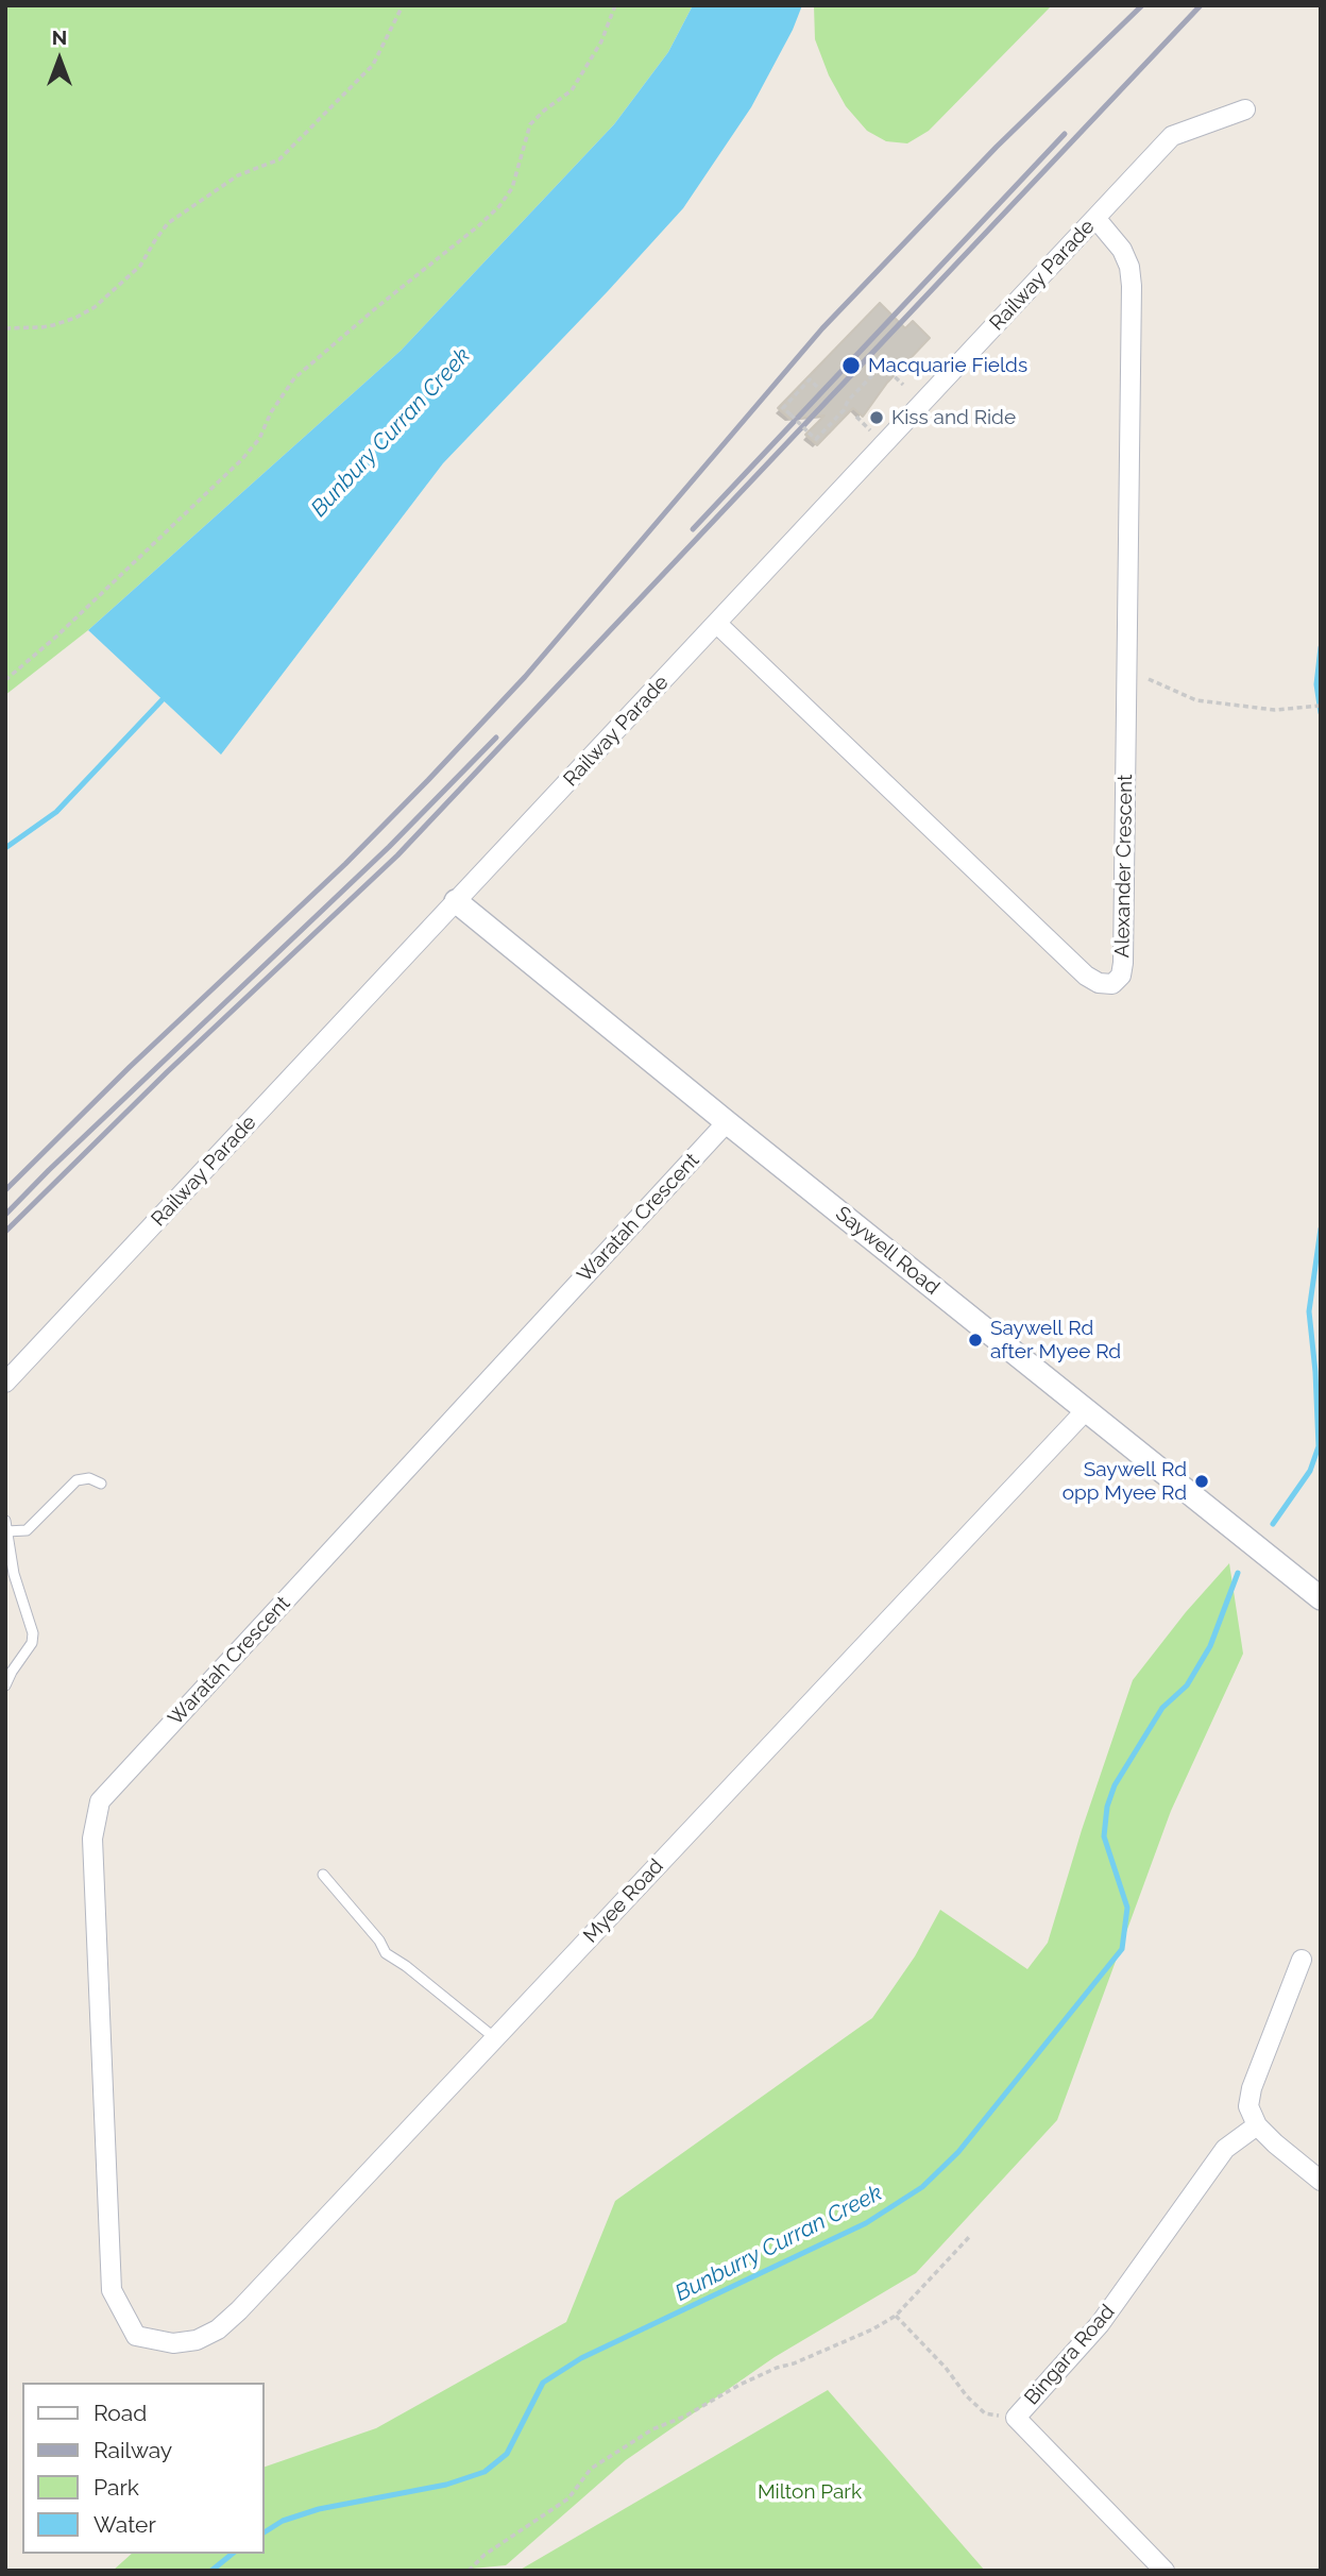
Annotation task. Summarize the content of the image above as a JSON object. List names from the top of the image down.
{
  "streets": {
    "street": [
      "Railway Parade",
      "Alexander Crescent",
      "Waratah Crescent",
      "Saywell Road",
      "Myee Road",
      "Bingara Road"
    ]
  },
  "crossings": [
    ["Railway Parade", "Alexander Crescent"],
    ["Railway Parade", "Saywell Road"],
    ["Waratah Crescent", "Saywell Road"],
    ["Waratah Crescent", "Myee Road"],
    ["Saywell Road", "Myee Road"]
  ],
  "water": ["Bunbury Curran Creek", "Bunburry Curran Creek"],
  "parks": ["Milton Park"],
  "places": [
    "Macquarie Fields",
    "Kiss and Ride",
    "Saywell Rd after Myee Rd",
    "Saywell Rd opp Myee Rd"
  ],
  "legend": [
    "Road",
    "Railway",
    "Park",
    "Water"
  ],
  "north": "top"
}
